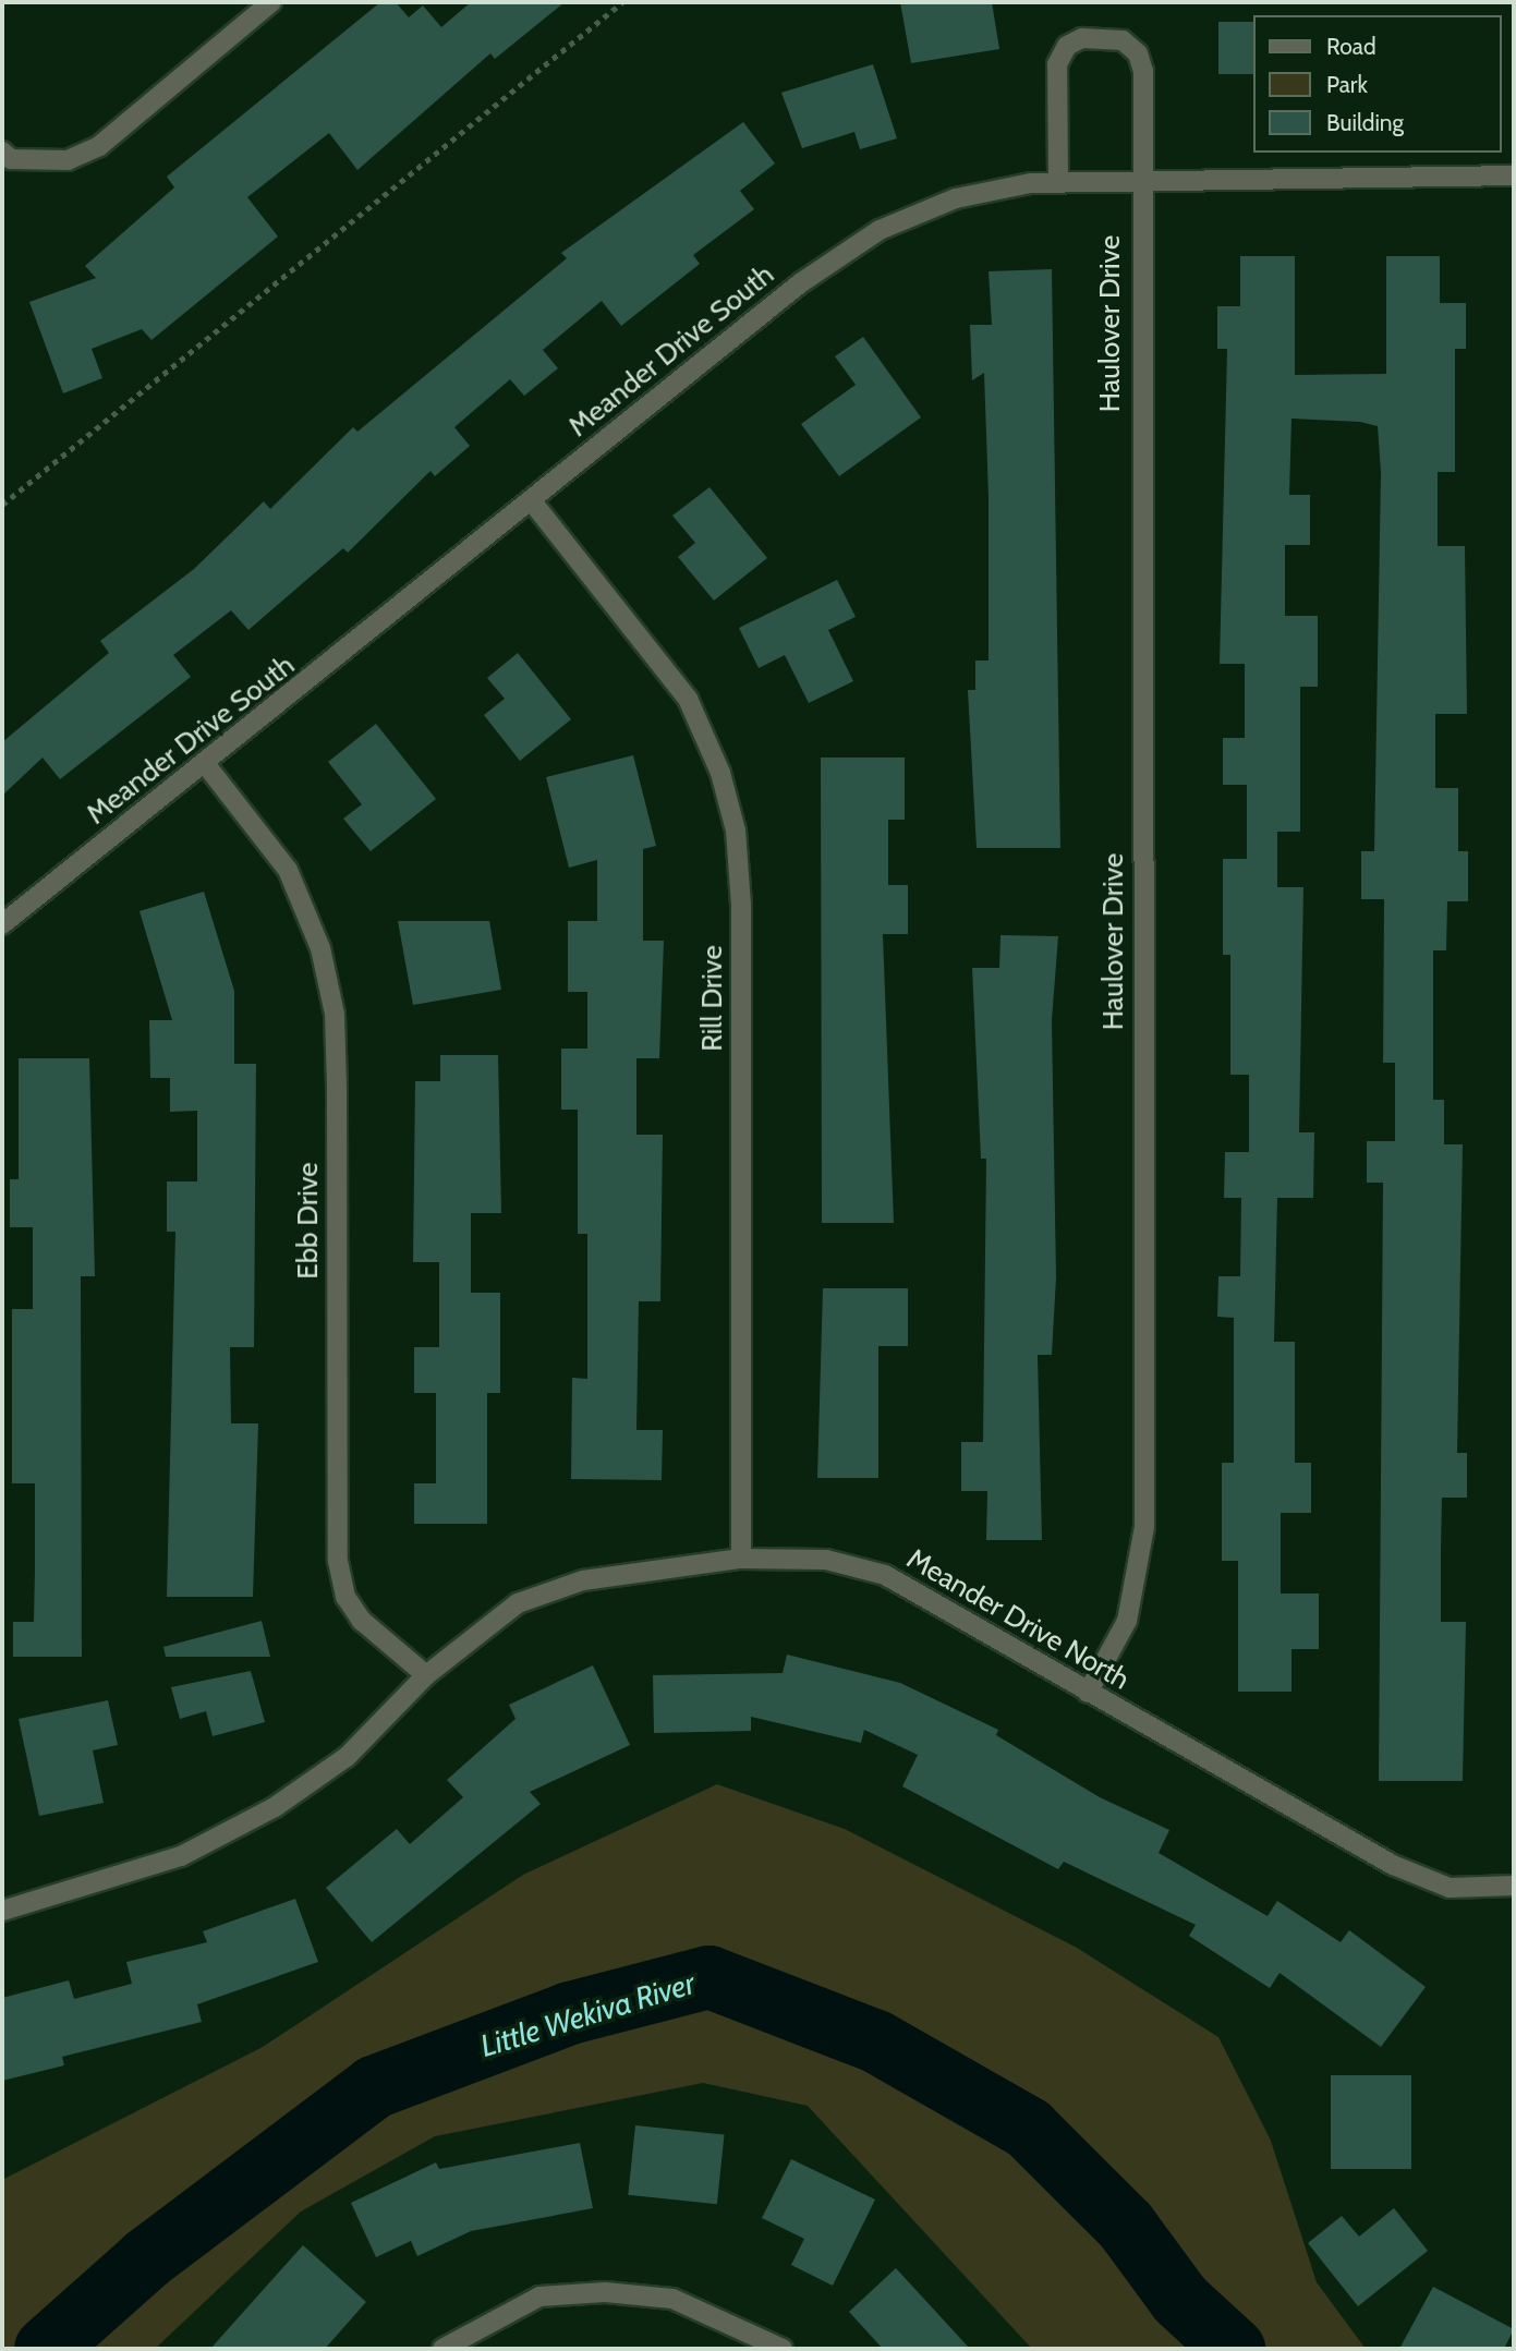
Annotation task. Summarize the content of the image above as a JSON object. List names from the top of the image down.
{
  "streets": {
    "street": [
      "Haulover Drive",
      "Meander Drive South",
      "Rill Drive",
      "Ebb Drive",
      "Meander Drive North"
    ]
  },
  "crossings": [
    ["Haulover Drive", "Meander Drive South"],
    ["Haulover Drive", "Meander Drive North"],
    ["Meander Drive South", "Rill Drive"],
    ["Meander Drive South", "Ebb Drive"],
    ["Rill Drive", "Meander Drive North"],
    ["Ebb Drive", "Meander Drive North"]
  ],
  "water": ["Little Wekiva River"],
  "legend": ["Road", "Park", "Building"]
}
